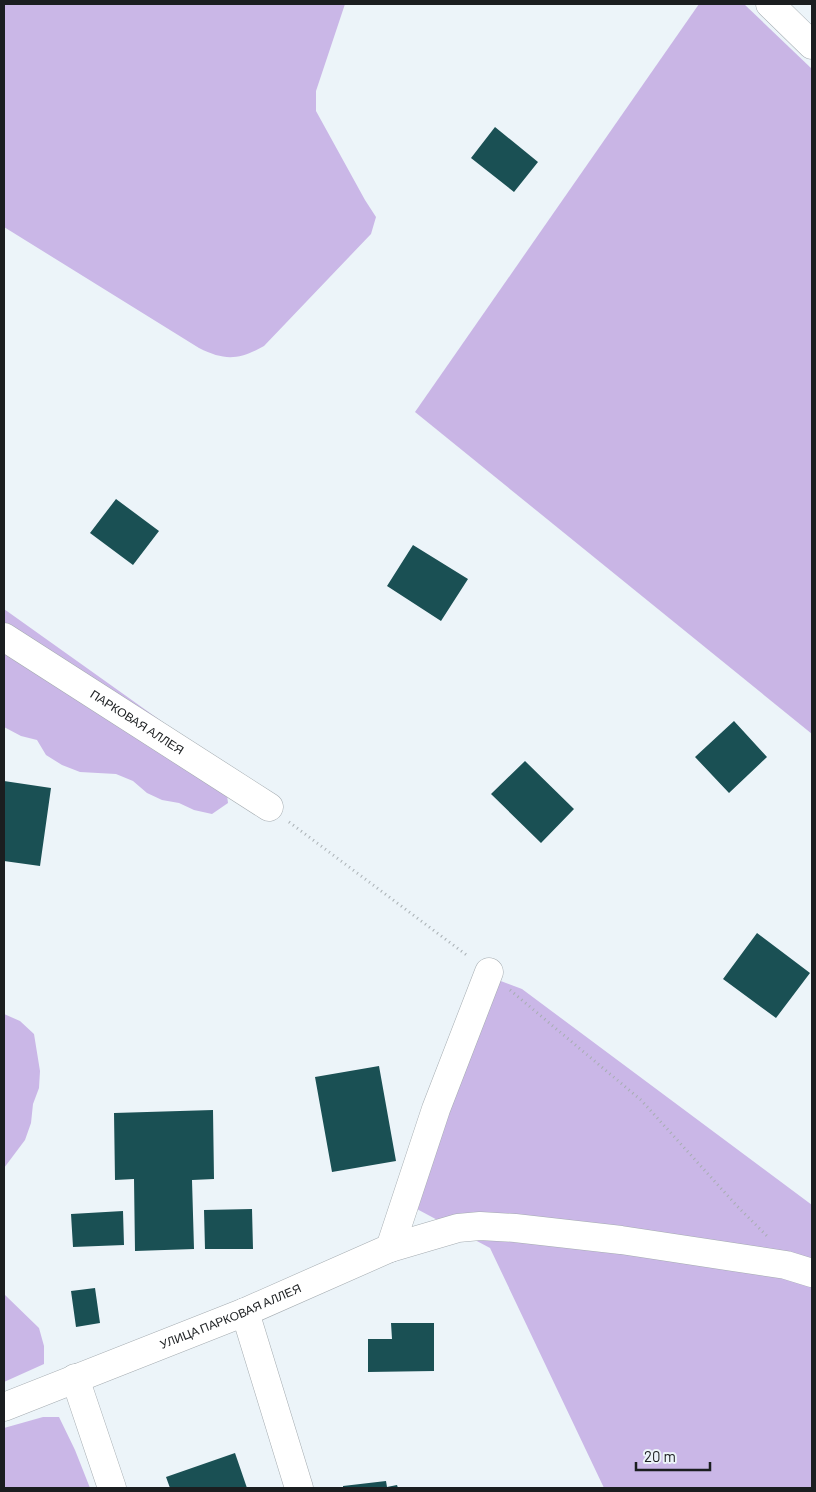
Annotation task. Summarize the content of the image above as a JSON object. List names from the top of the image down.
{
  "streets": {
    "street": ["ПАРКОВАЯ АЛЛЕЯ", "УЛИЦА ПАРКОВАЯ АЛЛЕЯ"]
  },
  "scale_bar": "20 m"
}
